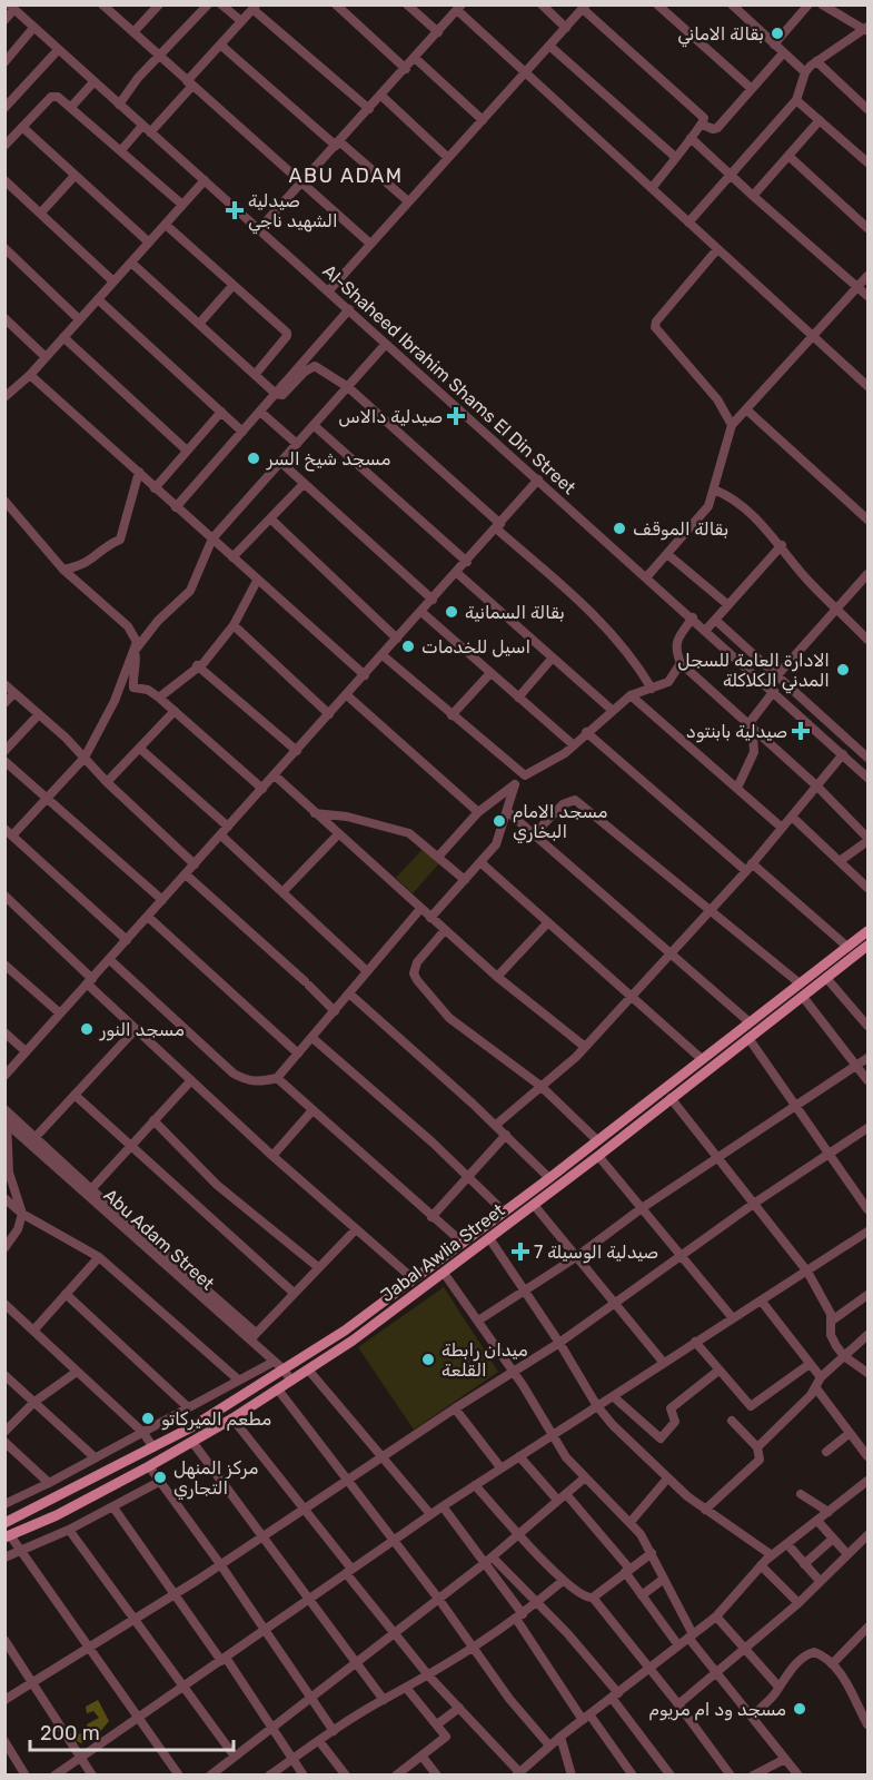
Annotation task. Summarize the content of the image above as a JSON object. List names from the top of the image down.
{
  "streets": {
    "main road": ["Jabal Awlia Street"],
    "street": ["Al-Shaheed Ibrahim Shams El Din Street", "Abu Adam Street"]
  },
  "crossings": [
    ["Abu Adam Street", "Jabal Awlia Street"]
  ],
  "districts": ["ABU ADAM"],
  "places": {
    "other": [
      "بقالة الاماني",
      "مسجد شيخ السر",
      "بقالة الموقف",
      "بقالة السمانية",
      "اسيل للخدمات",
      "الادارة العامة للسجل المدني الكلاكلة",
      "مسجد الامام البخاري",
      "مسجد النور",
      "ميدان رابطة القلعة",
      "مطعم الميركاتو",
      "مركز المنهل التجاري",
      "مسجد ود ام مريوم"
    ],
    "health": [
      "صيدلية الشهيد ناجي",
      "صيدلية دالاس",
      "صيدلية بابنتود",
      "صيدلية الوسيلة 7"
    ]
  },
  "scale_bar": "200 m"
}
